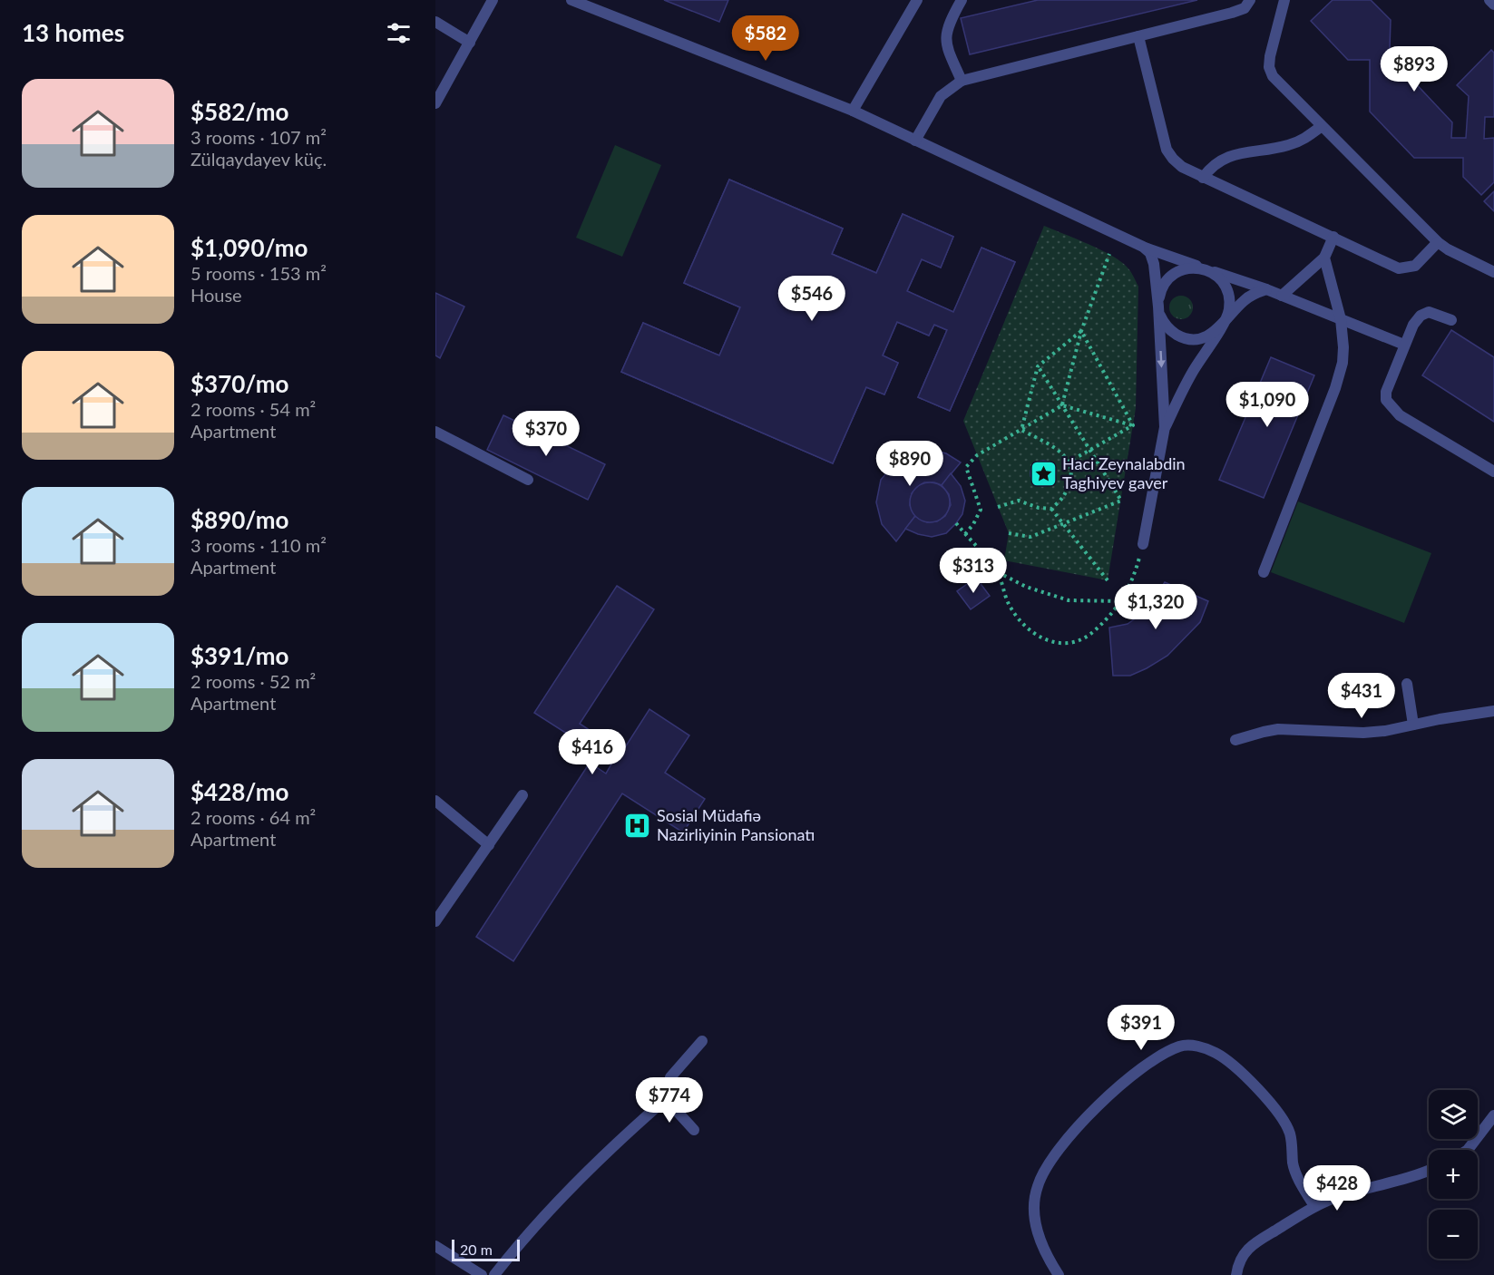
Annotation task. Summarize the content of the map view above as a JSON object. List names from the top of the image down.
{
  "places": {
    "place": ["Haci Zeynalabdin Taghiyev gaver"],
    "hospital": ["Sosial Müdafiə Nazirliyinin Pansionatı"]
  },
  "scale_bar": "20 m",
  "page": {
    "heading": "13 homes",
    "price": [
      "$582",
      "$893",
      "$546",
      "$1,090",
      "$370",
      "$890",
      "$313",
      "$1,320",
      "$431",
      "$416",
      "$391",
      "$774",
      "$428"
    ],
    "list": [
      {
        "name": "$582/mo",
        "note": "3 rooms · 107 m² · Zülqaydayev küç."
      },
      {
        "name": "$1,090/mo",
        "note": "5 rooms · 153 m² · House"
      },
      {
        "name": "$370/mo",
        "note": "2 rooms · 54 m² · Apartment"
      },
      {
        "name": "$890/mo",
        "note": "3 rooms · 110 m² · Apartment"
      },
      {
        "name": "$391/mo",
        "note": "2 rooms · 52 m² · Apartment"
      },
      {
        "name": "$428/mo",
        "note": "2 rooms · 64 m² · Apartment"
      }
    ],
    "map_buttons": ["+", "−"],
    "scale": "20 m"
  }
}
